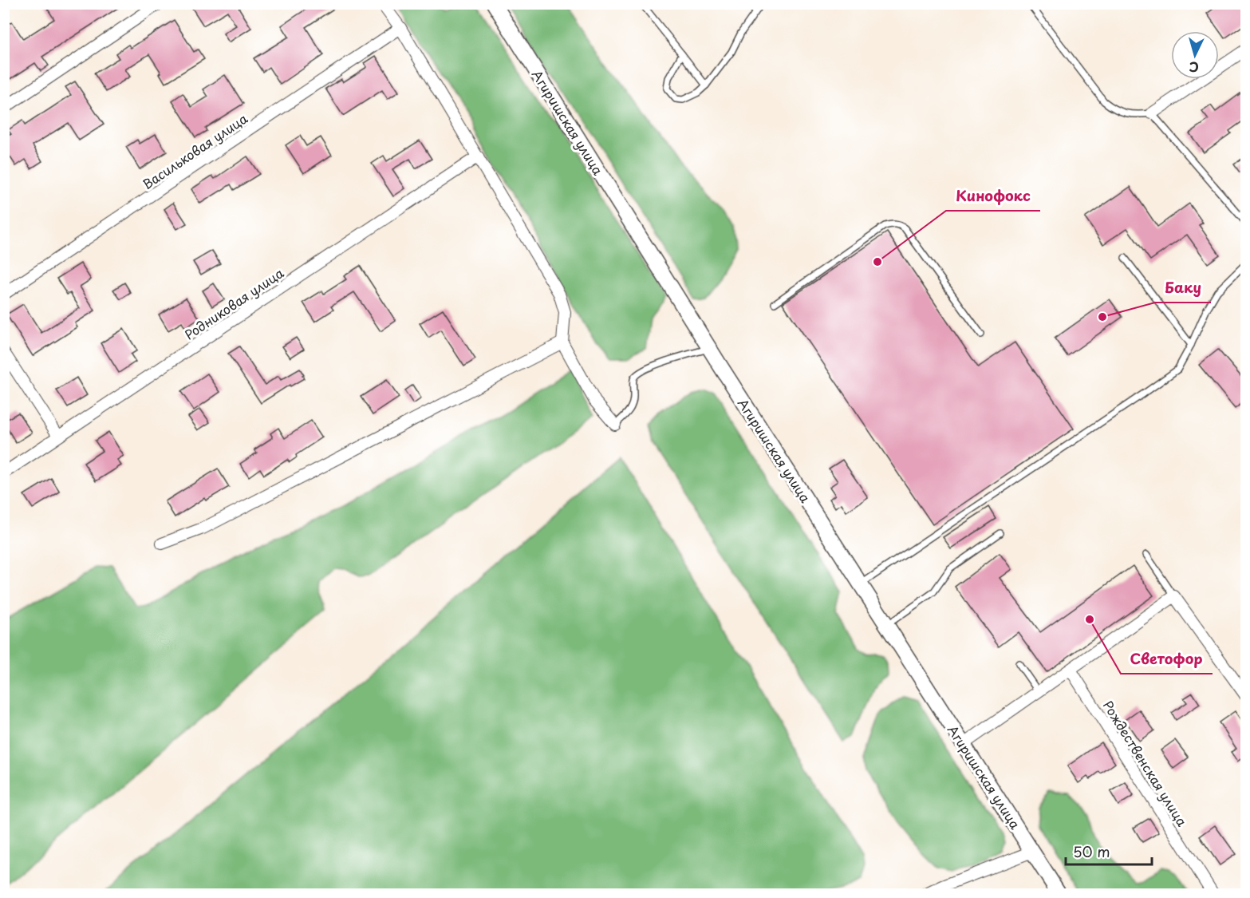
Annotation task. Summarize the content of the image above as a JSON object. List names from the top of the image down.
{
  "streets": {
    "street": [
      "Агиришская улица",
      "Васильковая улица",
      "Родниковая улица",
      "Рождественская улица"
    ]
  },
  "places": ["Кинофокс", "Баку", "Светофор"],
  "scale_bar": "50 m",
  "north": "bottom"
}
